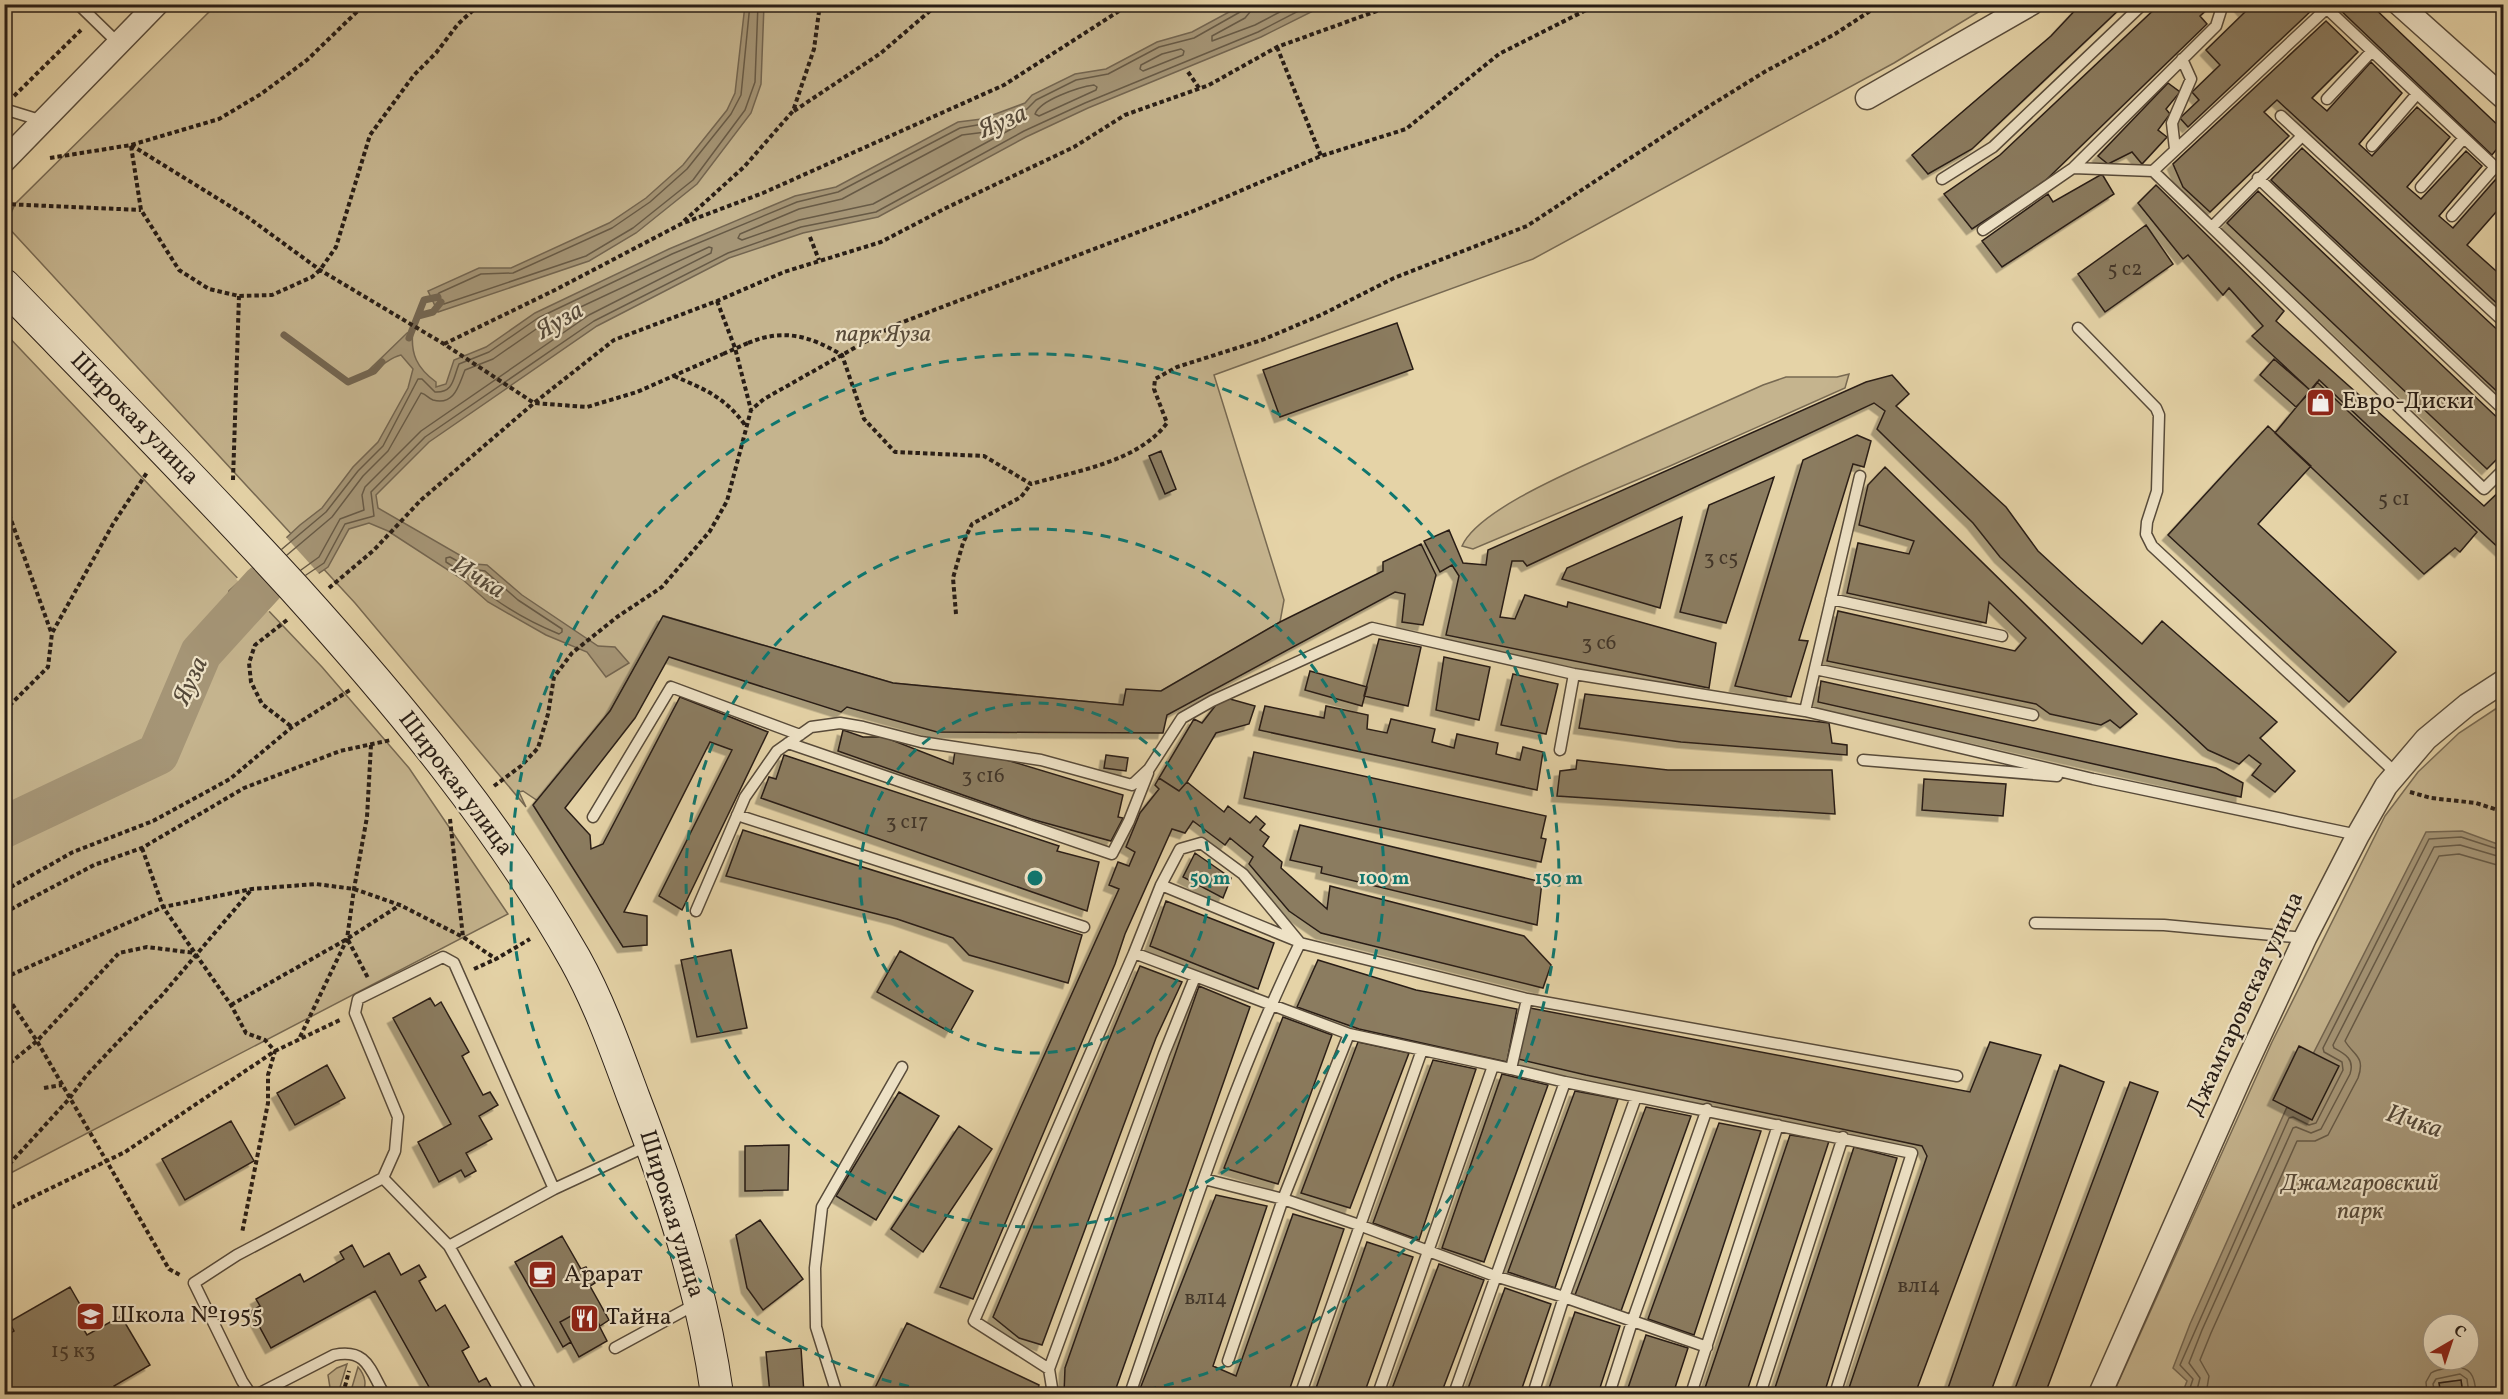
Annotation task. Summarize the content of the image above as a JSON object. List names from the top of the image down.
{
  "streets": {
    "main road": ["Широкая улица"],
    "street": ["Джамгаровская улица"]
  },
  "water": ["Яуза", "Ичка"],
  "parks": ["парк Яуза", "Джамгаровский парк"],
  "places": {
    "shop": ["Евро-Диски"],
    "cafe": ["Арарат"],
    "school or university": ["Школа №1955"],
    "restaurant": ["Тайна"]
  },
  "house_numbers": [
    "5 с2",
    "5 с1",
    "3 с5",
    "3 с6",
    "3 с16",
    "3 с17",
    "вл14",
    "вл14",
    "15 к3"
  ],
  "north": "top right",
  "rings": ["50 m", "100 m", "150 m"]
}
